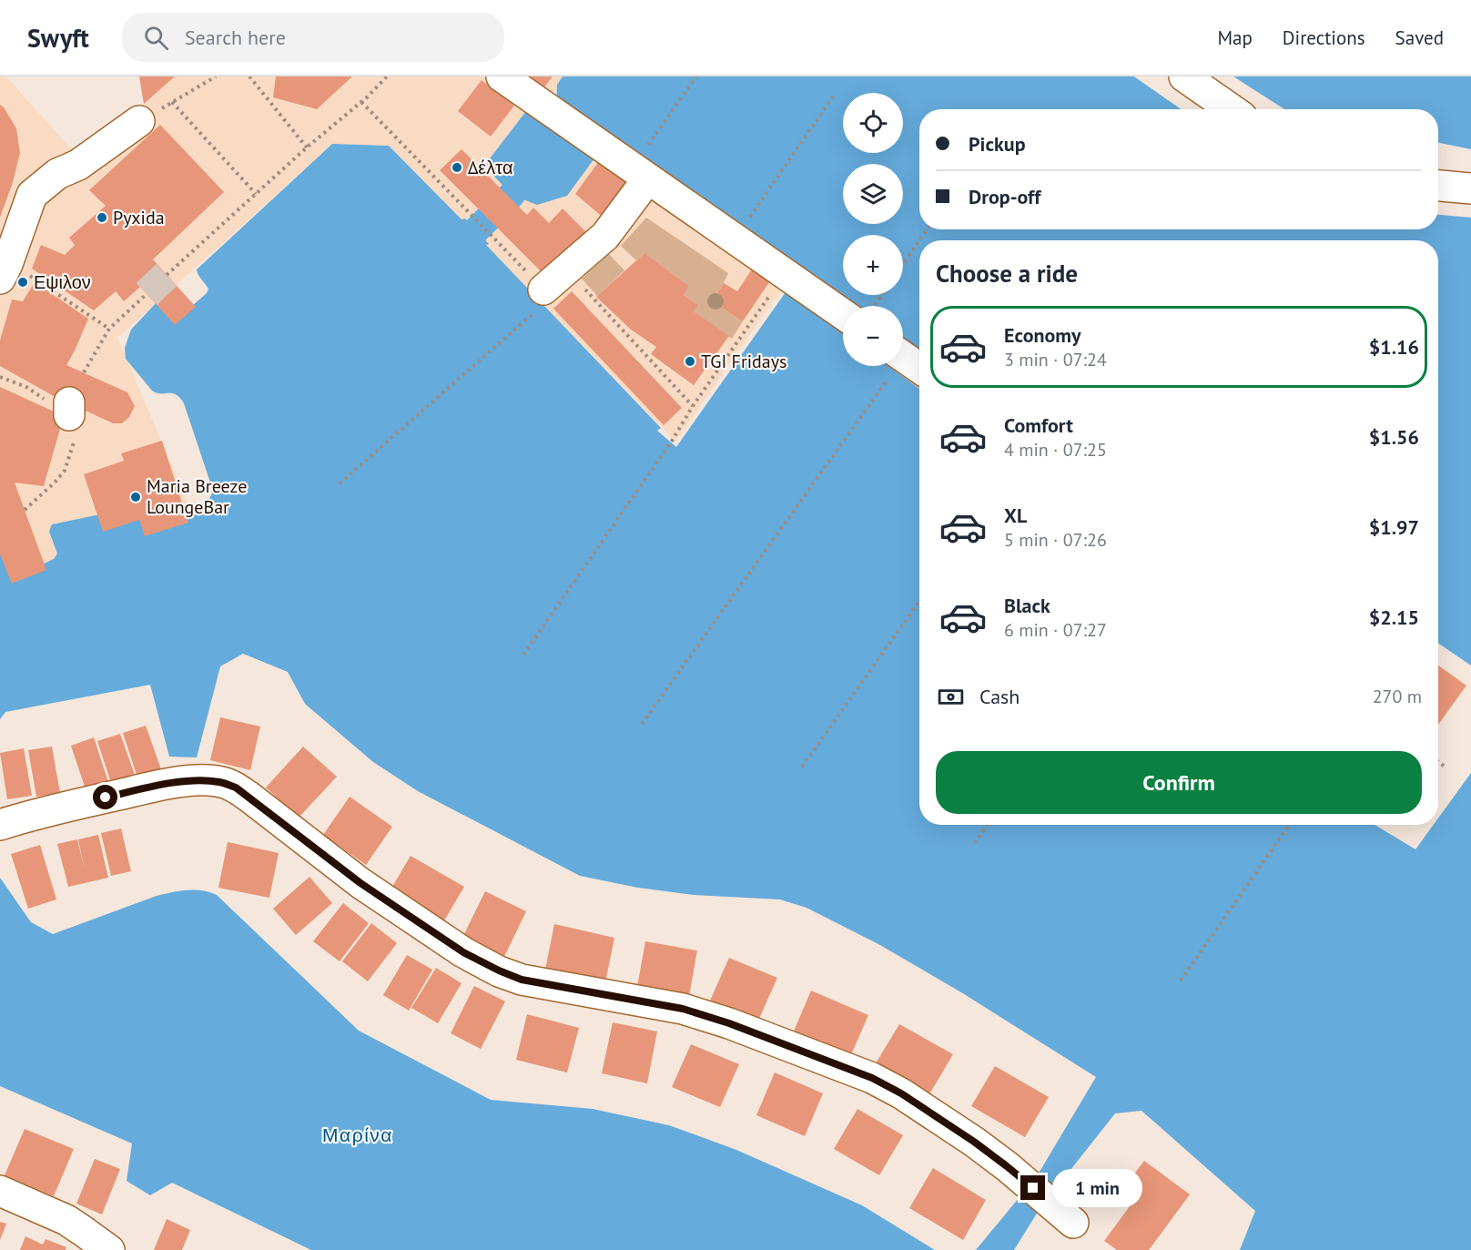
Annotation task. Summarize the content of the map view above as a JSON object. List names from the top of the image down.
{
  "districts": ["Μαρίνα"],
  "places": [
    "Δέλτα",
    "Pyxida",
    "Εψιλον",
    "TGI Fridays",
    "Maria Breeze LoungeBar"
  ],
  "page": {
    "header": "Swyft",
    "search": "Search here",
    "nav": ["Map", "Directions", "Saved"],
    "map_buttons": ["+", "−"],
    "banner": ["Pickup", "Drop-off"],
    "heading": "Choose a ride",
    "list": [
      {
        "name": "Economy",
        "note": "3 min · 07:24",
        "value": "$1.16"
      },
      {
        "name": "Comfort",
        "note": "4 min · 07:25",
        "value": "$1.56"
      },
      {
        "name": "XL",
        "note": "5 min · 07:26",
        "value": "$1.97"
      },
      {
        "name": "Black",
        "note": "6 min · 07:27",
        "value": "$2.15"
      }
    ],
    "pay": ["Cash", "270 m"],
    "buttons": "Confirm",
    "bubble": "1 min"
  }
}
